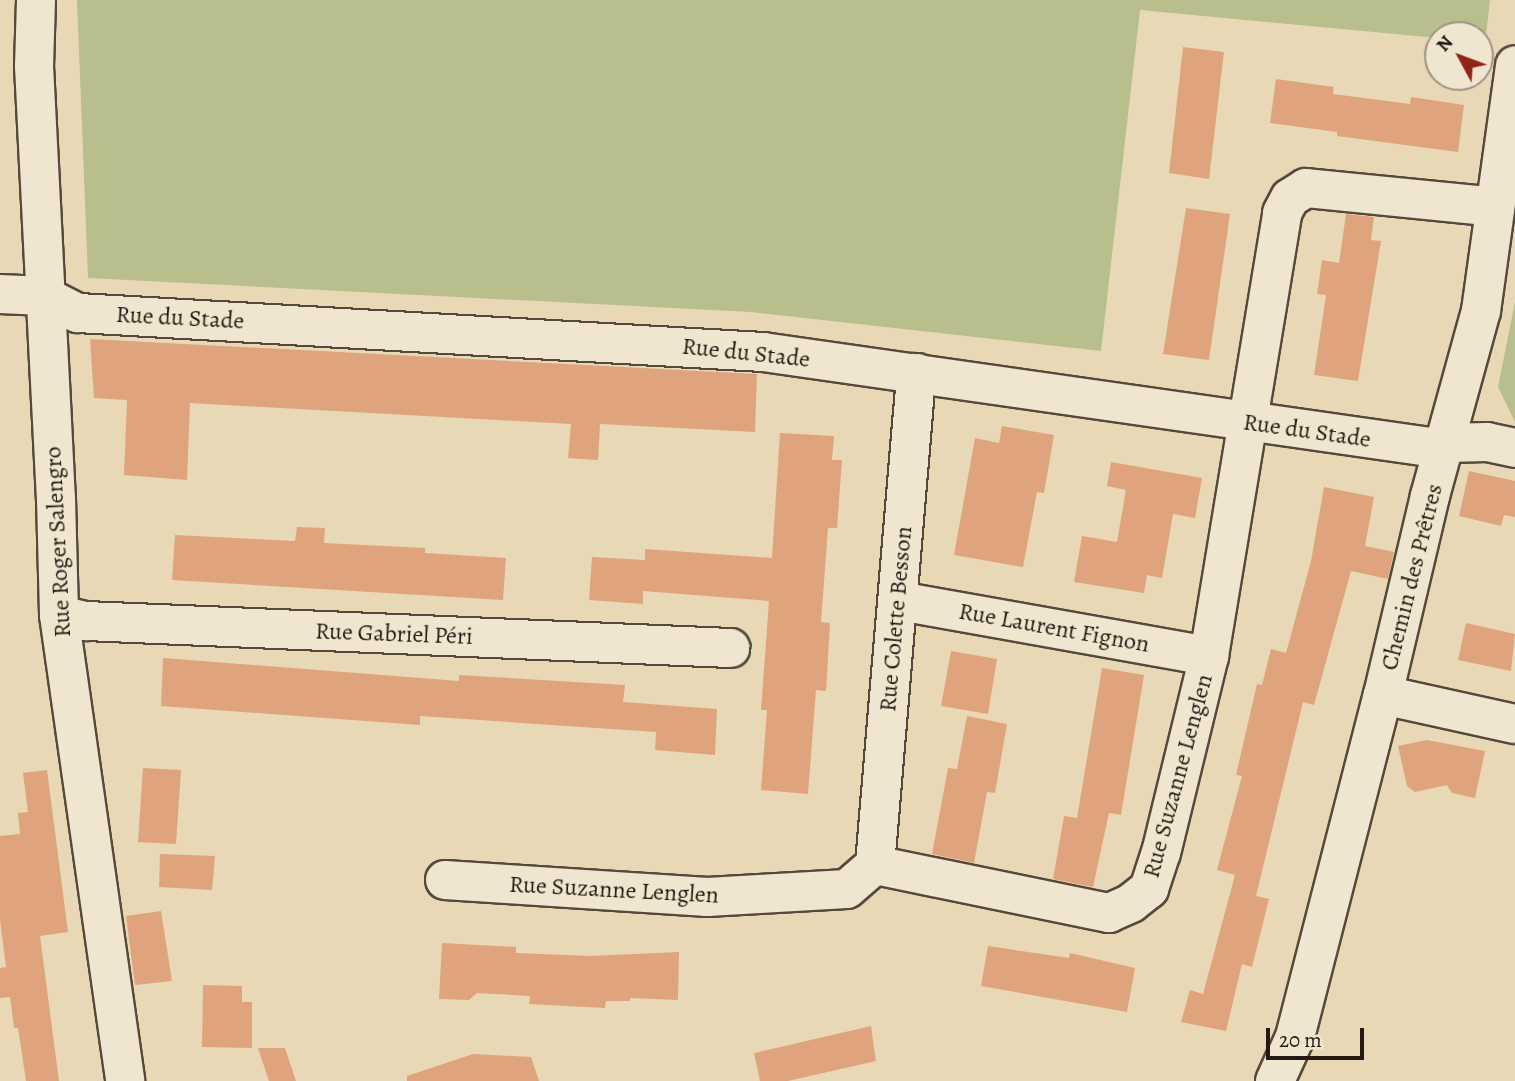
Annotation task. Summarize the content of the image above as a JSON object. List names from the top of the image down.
{
  "streets": {
    "street": [
      "Rue du Stade",
      "Rue Roger Salengro",
      "Chemin des Prêtres",
      "Rue Colette Besson",
      "Rue Laurent Fignon",
      "Rue Gabriel Péri",
      "Rue Suzanne Lenglen"
    ]
  },
  "crossings": [
    ["Rue du Stade", "Rue Roger Salengro"],
    ["Rue du Stade", "Chemin des Prêtres"],
    ["Rue du Stade", "Rue Colette Besson"],
    ["Rue du Stade", "Rue Suzanne Lenglen"],
    ["Rue Roger Salengro", "Rue Gabriel Péri"],
    ["Chemin des Prêtres", "Rue Suzanne Lenglen"],
    ["Rue Colette Besson", "Rue Laurent Fignon"],
    ["Rue Colette Besson", "Rue Suzanne Lenglen"],
    ["Rue Laurent Fignon", "Rue Suzanne Lenglen"]
  ],
  "scale_bar": "20 m",
  "north": "top left"
}
